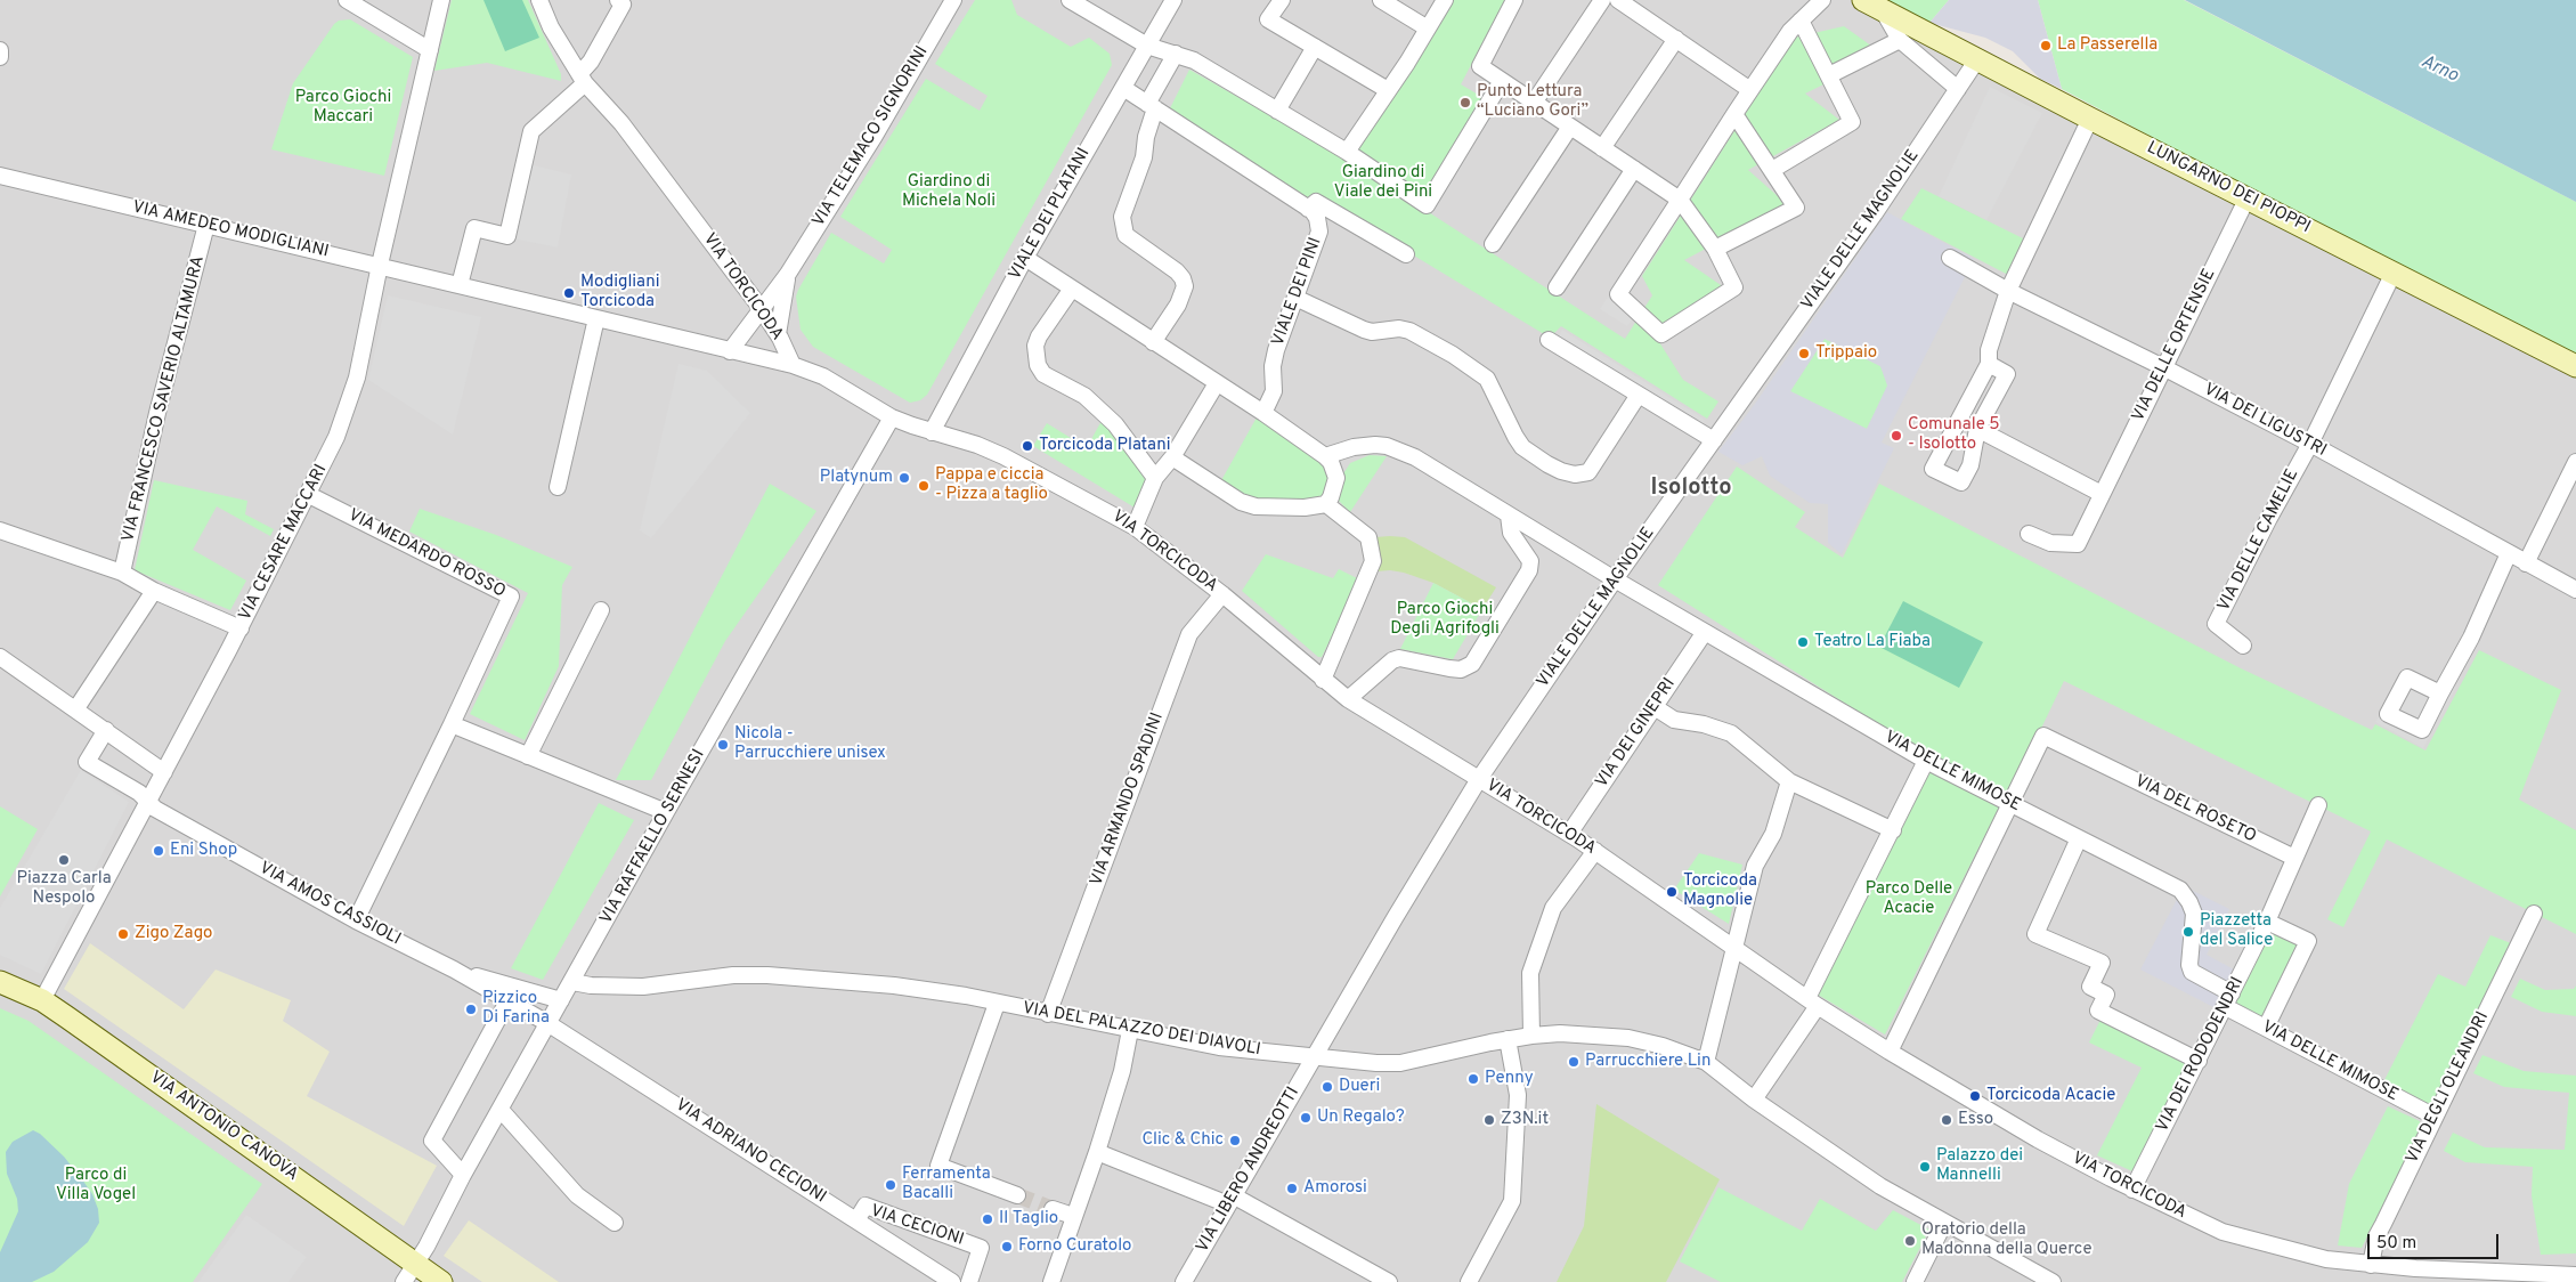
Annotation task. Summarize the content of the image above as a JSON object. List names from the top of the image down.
{
  "streets": {
    "street": [
      "VIA TELEMACO SIGNORINI",
      "LUNGARNO DEI PIOPPI",
      "VIALE DEI PLATANI",
      "VIA AMEDEO MODIGLIANI",
      "VIALE DELLE MAGNOLIE",
      "VIA TORCICODA",
      "VIALE DEI PINI",
      "VIA DELLE ORTENSIE",
      "VIA FRANCESCO SAVERIO ALTAMURA",
      "VIA DEI LIGUSTRI",
      "VIA DELLE CAMELIE",
      "VIA CESARE MACCARI",
      "VIA MEDARDO ROSSO",
      "VIA DEI GINEPRI",
      "VIA DELLE MIMOSE",
      "VIA ARMANDO SPADINI",
      "VIA DEL ROSETO",
      "VIA RAFFAELLO SERNESI",
      "VIA AMOS CASSIOLI",
      "VIA DEL PALAZZO DEI DIAVOLI",
      "VIA DEI RODODENDRI",
      "VIA DEGLI OLEANDRI",
      "VIA ANTONIO CANOVA",
      "VIA ADRIANO CECIONI",
      "VIA LIBERO ANDREOTTI",
      "VIA CECIONI"
    ]
  },
  "crossings": [
    ["VIA TELEMACO SIGNORINI", "VIA AMEDEO MODIGLIANI"],
    ["VIA TELEMACO SIGNORINI", "VIA TORCICODA"],
    ["LUNGARNO DEI PIOPPI", "VIALE DELLE MAGNOLIE"],
    ["LUNGARNO DEI PIOPPI", "VIA DELLE ORTENSIE"],
    ["LUNGARNO DEI PIOPPI", "VIA DELLE CAMELIE"],
    ["VIALE DEI PLATANI", "VIA TORCICODA"],
    ["VIA AMEDEO MODIGLIANI", "VIA TORCICODA"],
    ["VIA AMEDEO MODIGLIANI", "VIA FRANCESCO SAVERIO ALTAMURA"],
    ["VIA AMEDEO MODIGLIANI", "VIA CESARE MACCARI"],
    ["VIALE DELLE MAGNOLIE", "VIA TORCICODA"],
    ["VIALE DELLE MAGNOLIE", "VIA DELLE MIMOSE"],
    ["VIALE DELLE MAGNOLIE", "VIA DEL PALAZZO DEI DIAVOLI"],
    ["VIALE DELLE MAGNOLIE", "VIA LIBERO ANDREOTTI"],
    ["VIA TORCICODA", "VIA DEI GINEPRI"],
    ["VIA TORCICODA", "VIA ARMANDO SPADINI"],
    ["VIA TORCICODA", "VIA RAFFAELLO SERNESI"],
    ["VIA TORCICODA", "VIA DEI RODODENDRI"],
    ["VIA TORCICODA", "VIA DEGLI OLEANDRI"],
    ["VIA DELLE ORTENSIE", "VIA DEI LIGUSTRI"],
    ["VIA DEI LIGUSTRI", "VIA DELLE CAMELIE"],
    ["VIA CESARE MACCARI", "VIA MEDARDO ROSSO"],
    ["VIA CESARE MACCARI", "VIA AMOS CASSIOLI"],
    ["VIA CESARE MACCARI", "VIA ANTONIO CANOVA"],
    ["VIA MEDARDO ROSSO", "VIA AMOS CASSIOLI"],
    ["VIA DEI GINEPRI", "VIA DELLE MIMOSE"],
    ["VIA DELLE MIMOSE", "VIA DEL ROSETO"],
    ["VIA DELLE MIMOSE", "VIA DEI RODODENDRI"],
    ["VIA DELLE MIMOSE", "VIA DEGLI OLEANDRI"],
    ["VIA ARMANDO SPADINI", "VIA DEL PALAZZO DEI DIAVOLI"],
    ["VIA DEL ROSETO", "VIA DEI RODODENDRI"],
    ["VIA RAFFAELLO SERNESI", "VIA AMOS CASSIOLI"],
    ["VIA RAFFAELLO SERNESI", "VIA DEL PALAZZO DEI DIAVOLI"],
    ["VIA RAFFAELLO SERNESI", "VIA ANTONIO CANOVA"],
    ["VIA RAFFAELLO SERNESI", "VIA ADRIANO CECIONI"],
    ["VIA AMOS CASSIOLI", "VIA ADRIANO CECIONI"],
    ["VIA DEL PALAZZO DEI DIAVOLI", "VIA LIBERO ANDREOTTI"],
    ["VIA ADRIANO CECIONI", "VIA CECIONI"]
  ],
  "districts": ["Isolotto"],
  "water": ["Arno"],
  "parks": [
    "Parco Giochi Maccari",
    "Giardino di Viale dei Pini",
    "Giardino di Michela Noli",
    "Parco Giochi Degli Agrifogli",
    "Parco Delle Acacie",
    "Parco di Villa Vogel"
  ],
  "places": [
    "La Passerella",
    "Punto Lettura “Luciano Gori”",
    "Modigliani Torcicoda",
    "Trippaio",
    "Comunale 5 - Isolotto",
    "Torcicoda Platani",
    "Platynum",
    "Pappa e ciccia - Pizza a taglio",
    "Teatro La Fiaba",
    "Nicola - Parrucchiere unisex",
    "Eni Shop",
    "Piazza Carla Nespolo",
    "Torcicoda Magnolie",
    "Piazzetta del Salice",
    "Zigo Zago",
    "Pizzico Di Farina",
    "Parrucchiere Lin",
    "Penny",
    "Dueri",
    "Torcicoda Acacie",
    "Un Regalo?",
    "Z3N.it",
    "Esso",
    "Clic & Chic",
    "Palazzo dei Mannelli",
    "Ferramenta Bacalli",
    "Amorosi",
    "Il Taglio",
    "Oratorio della Madonna della Querce",
    "Forno Curatolo"
  ],
  "scale_bar": "50 m"
}
